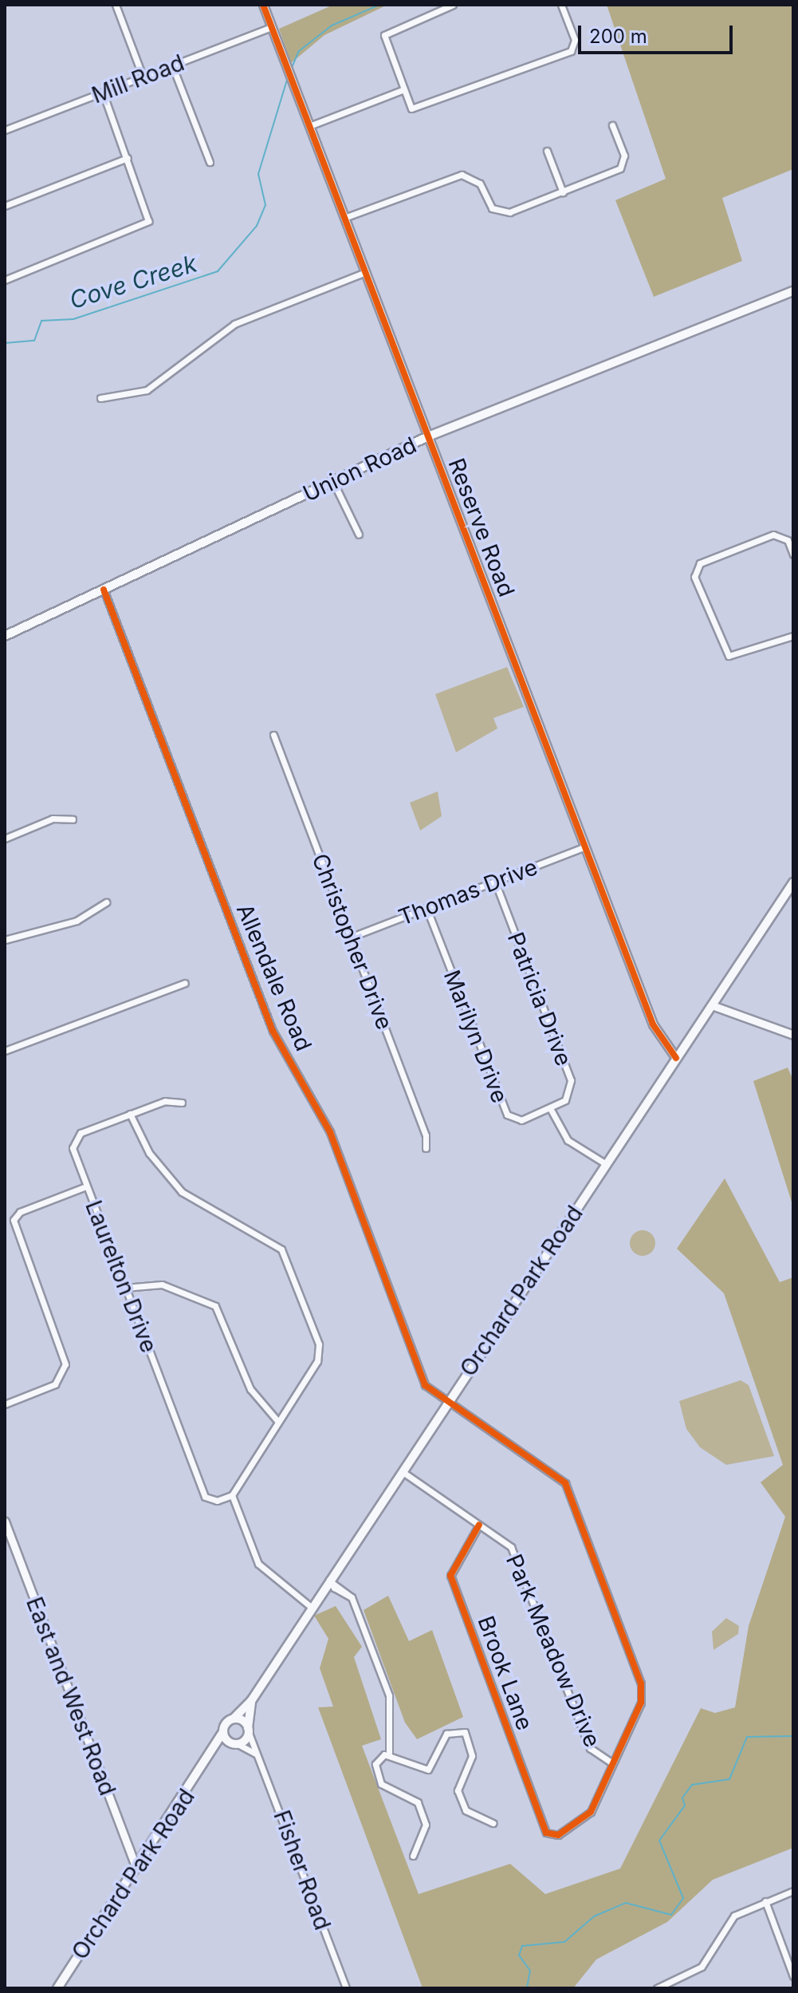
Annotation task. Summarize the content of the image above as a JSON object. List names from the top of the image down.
{
  "streets": {
    "main road": ["Union Road", "Orchard Park Road"],
    "street": [
      "Mill Road",
      "Reserve Road",
      "Thomas Drive",
      "Christopher Drive",
      "Allendale Road",
      "Patricia Drive",
      "Marilyn Drive",
      "Laurelton Drive",
      "Park Meadow Drive",
      "Brook Lane",
      "East and West Road",
      "Fisher Road"
    ]
  },
  "crossings": [
    ["Mill Road", "Reserve Road"],
    ["Union Road", "Reserve Road"],
    ["Union Road", "Allendale Road"],
    ["Reserve Road", "Thomas Drive"],
    ["Reserve Road", "Orchard Park Road"],
    ["Thomas Drive", "Christopher Drive"],
    ["Thomas Drive", "Patricia Drive"],
    ["Thomas Drive", "Marilyn Drive"],
    ["Allendale Road", "Orchard Park Road"],
    ["Allendale Road", "Park Meadow Drive"],
    ["Allendale Road", "Brook Lane"],
    ["Patricia Drive", "Marilyn Drive"],
    ["Orchard Park Road", "Park Meadow Drive"],
    ["Orchard Park Road", "East and West Road"],
    ["Orchard Park Road", "Fisher Road"],
    ["Park Meadow Drive", "Brook Lane"]
  ],
  "water": ["Cove Creek"],
  "scale_bar": "200 m"
}
